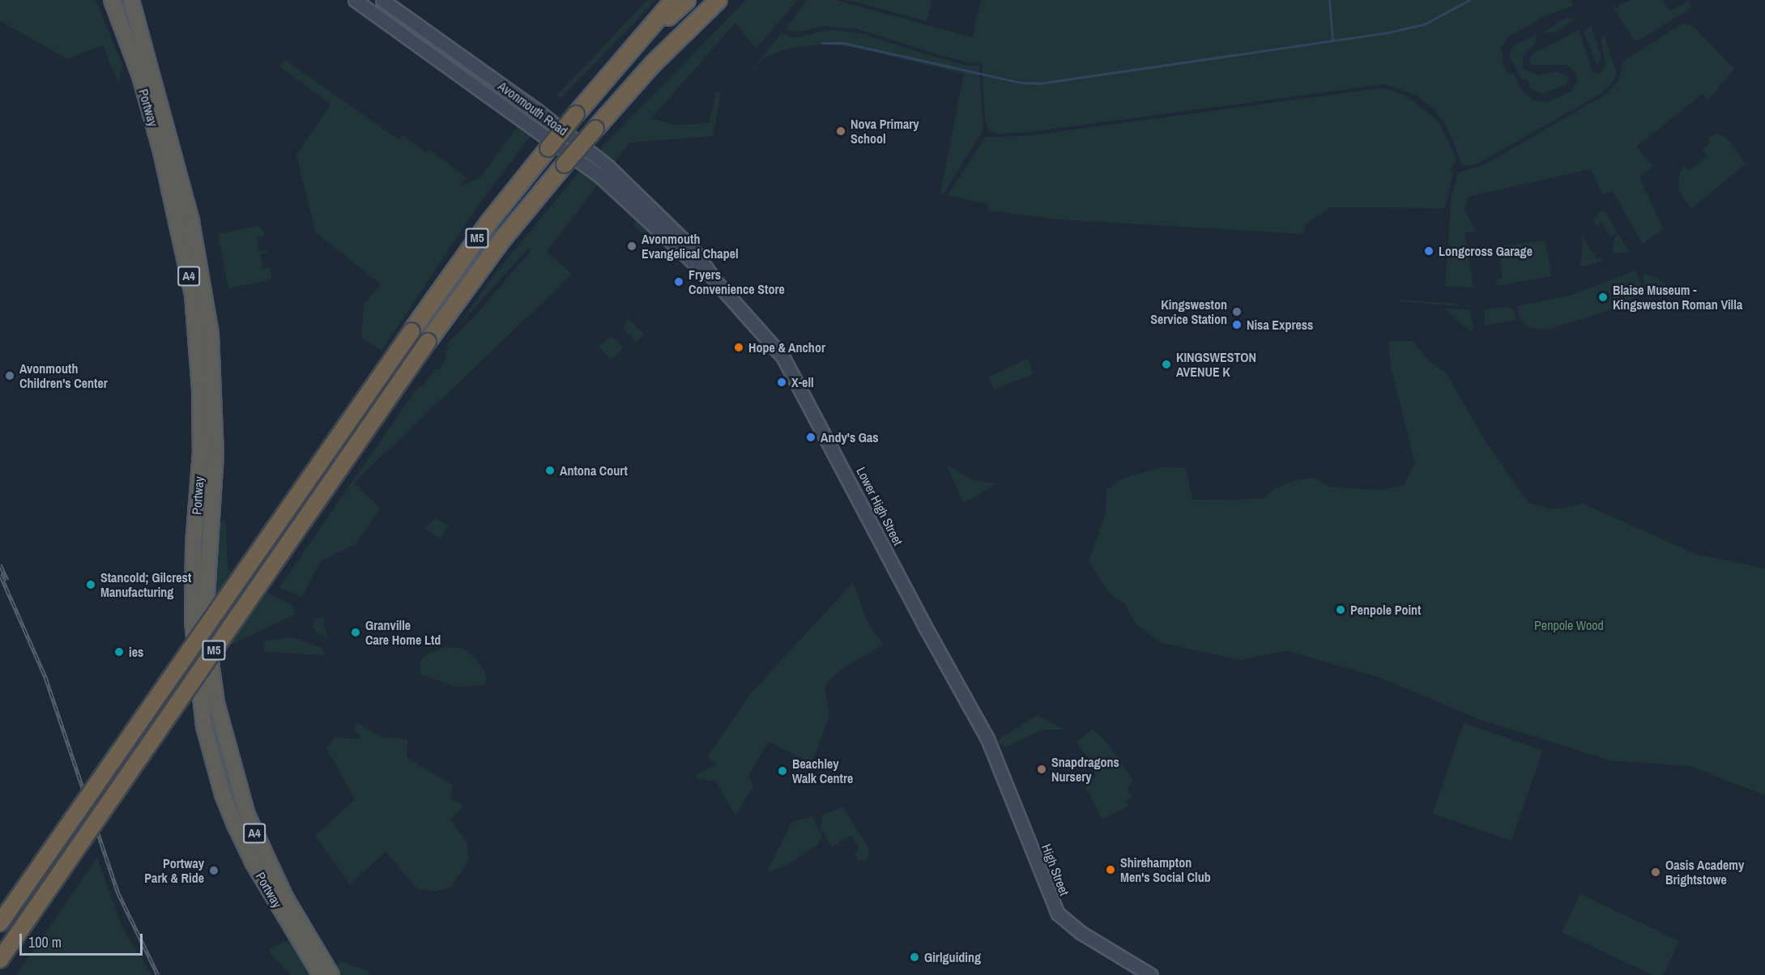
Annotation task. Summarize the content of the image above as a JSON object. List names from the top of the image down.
{
  "streets": {
    "highway": ["Portway", "M5", "A4"],
    "main road": ["Avonmouth Road", "Lower High Street", "High Street"]
  },
  "crossings": [
    ["Avonmouth Road", "Lower High Street"],
    ["Lower High Street", "High Street"]
  ],
  "parks": ["Penpole Wood"],
  "places": [
    "Nova Primary School",
    "Avonmouth Evangelical Chapel",
    "Longcross Garage",
    "Fryers Convenience Store",
    "Blaise Museum - Kingsweston Roman Villa",
    "Kingsweston Service Station",
    "Nisa Express",
    "Hope & Anchor",
    "KINGSWESTON AVENUE K",
    "Avonmouth Children's Center",
    "X-ell",
    "Andy's Gas",
    "Antona Court",
    "Stancold; Gilcrest Manufacturing",
    "Penpole Point",
    "Granville Care Home Ltd",
    "ies",
    "Snapdragons Nursery",
    "Beachley Walk Centre",
    "Shirehampton Men's Social Club",
    "Portway Park & Ride",
    "Oasis Academy Brightstowe",
    "Girlguiding"
  ],
  "scale_bar": "100 m"
}
